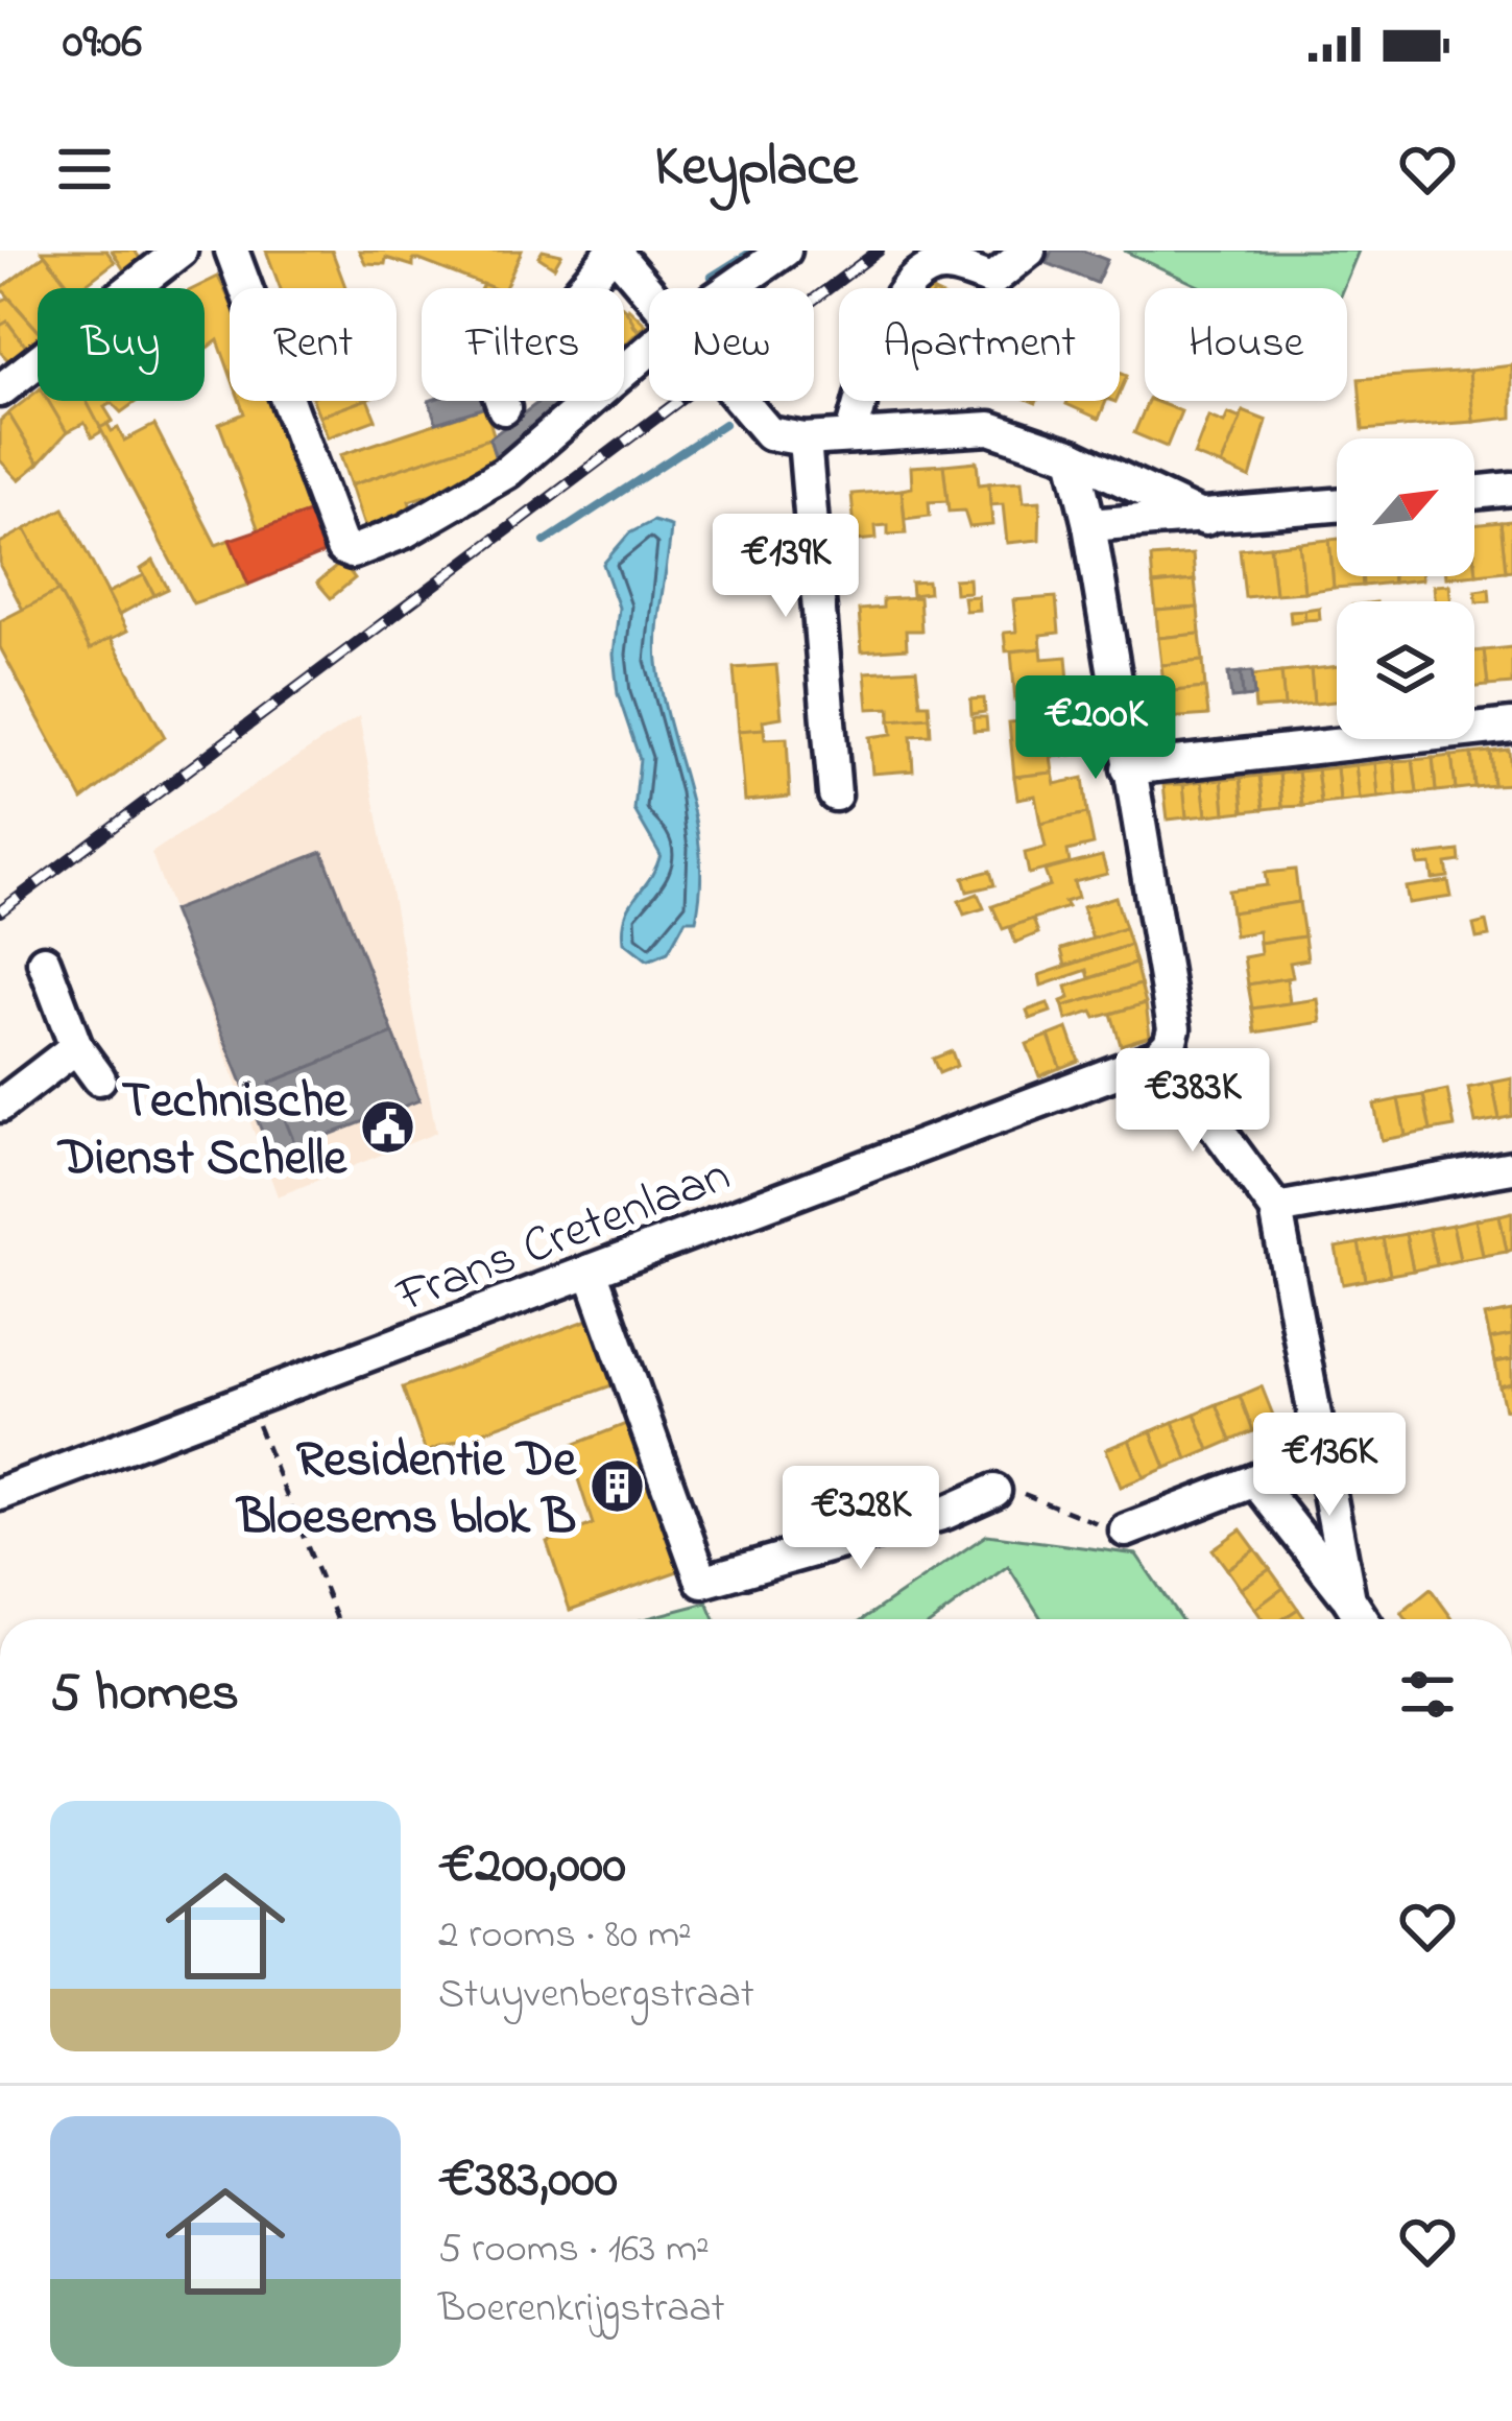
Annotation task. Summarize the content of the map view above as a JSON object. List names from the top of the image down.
{
  "streets": {
    "street": ["Frans Cretenlaan"]
  },
  "places": {
    "public building": ["Technische Dienst Schelle"],
    "building": ["Residentie De Bloesems blok B"]
  },
  "north": "top right",
  "page": {
    "status": "09:06",
    "header": "Keyplace",
    "chip": [
      "Buy",
      "Rent",
      "Filters",
      "New",
      "Apartment",
      "House"
    ],
    "price": [
      "€139K",
      "€200K",
      "€383K",
      "€136K",
      "€328K"
    ],
    "heading": "5 homes",
    "list": [
      {
        "name": "€200,000",
        "note": "2 rooms · 80 m² · Stuyvenbergstraat"
      },
      {
        "name": "€383,000",
        "note": "5 rooms · 163 m² · Boerenkrijgstraat"
      }
    ]
  }
}
